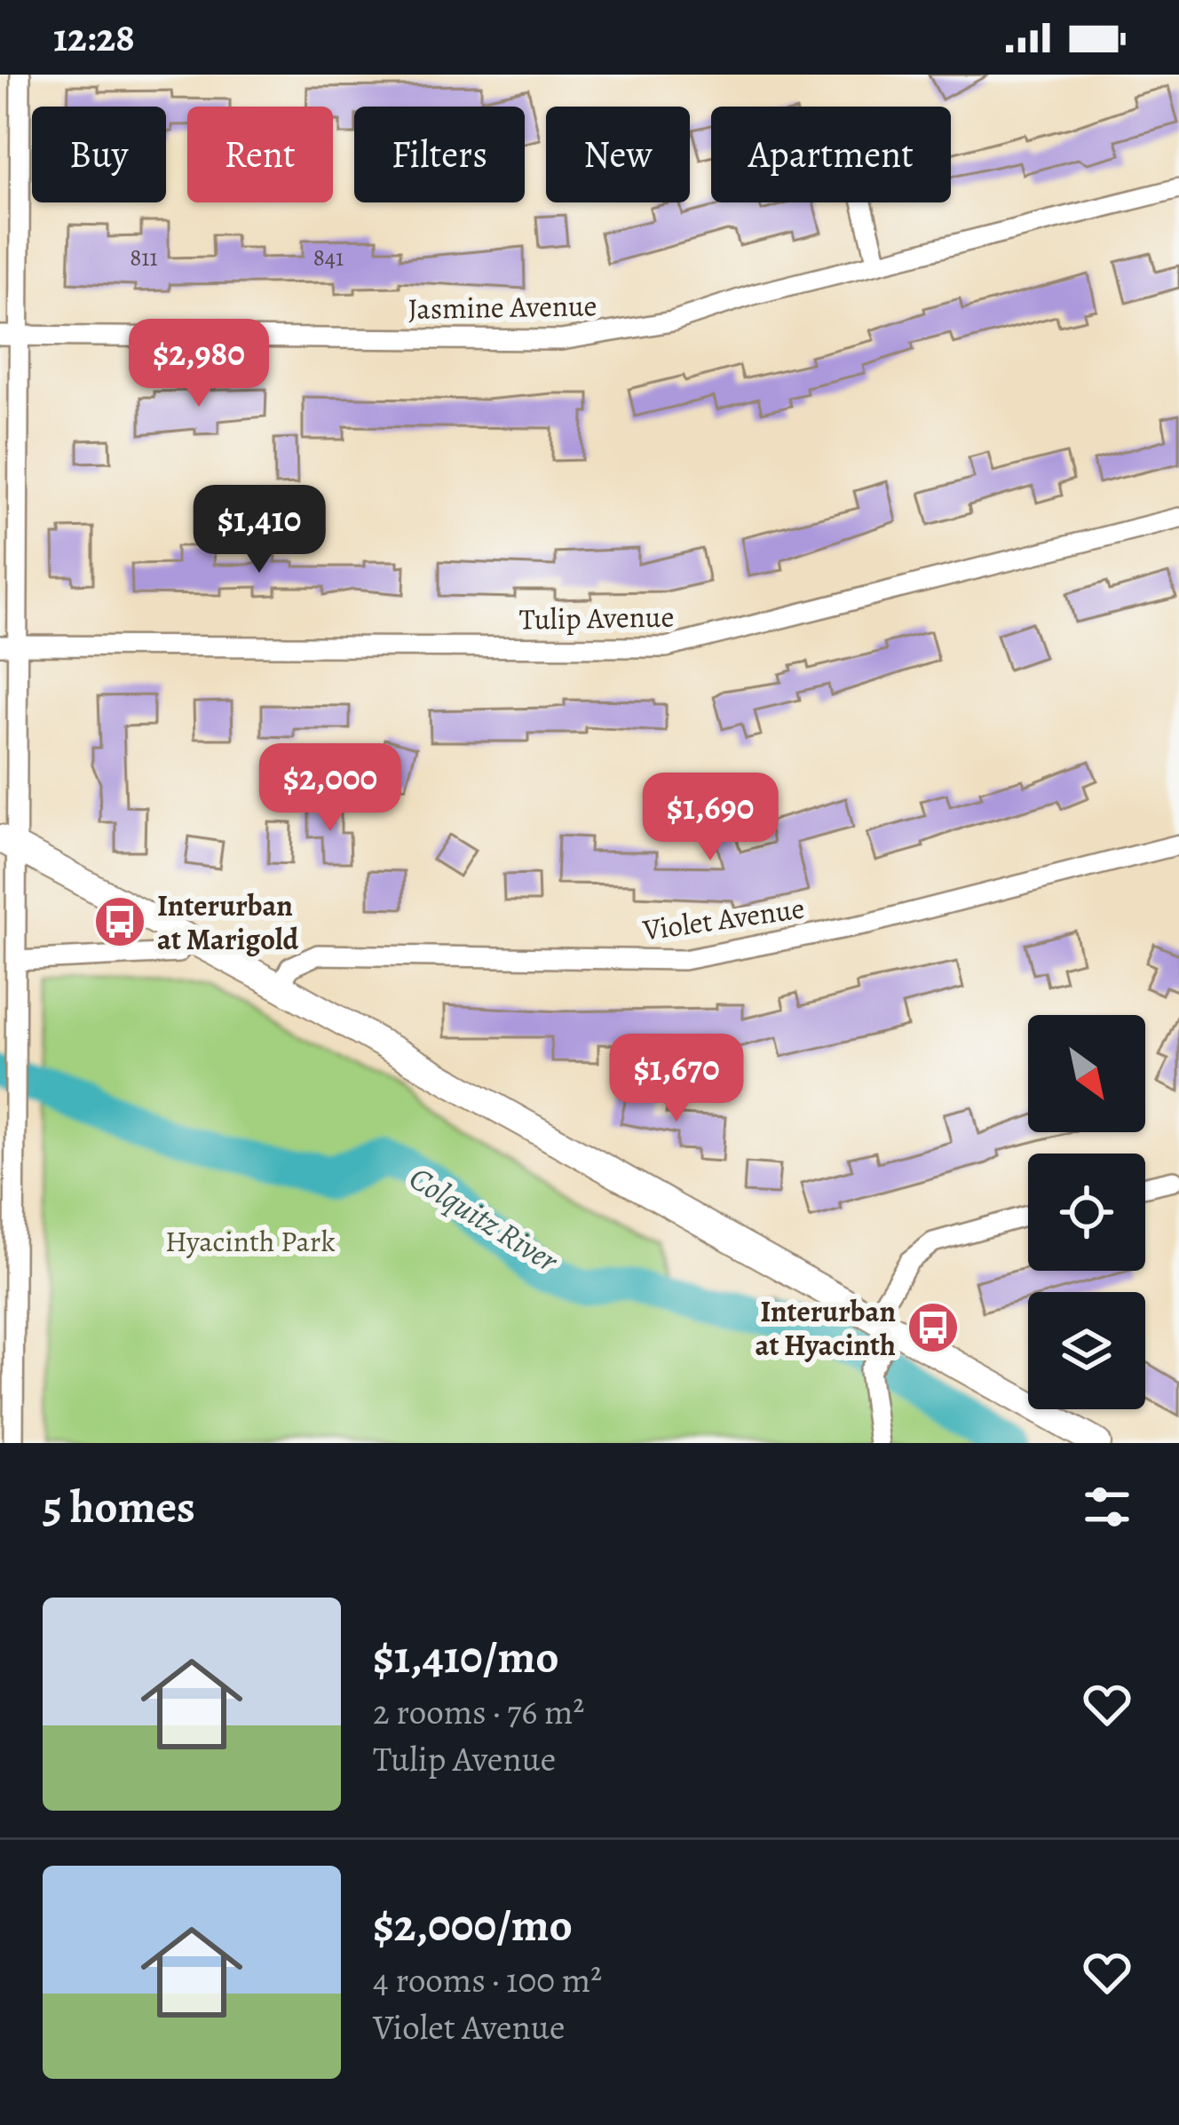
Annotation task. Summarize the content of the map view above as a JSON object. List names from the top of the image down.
{
  "streets": {
    "street": ["Jasmine Avenue", "Tulip Avenue", "Violet Avenue"]
  },
  "water": ["Colquitz River"],
  "parks": ["Hyacinth Park"],
  "places": {
    "bus stop": ["Interurban at Marigold", "Interurban at Hyacinth"]
  },
  "house_numbers": ["811", "841"],
  "north": "bottom right",
  "page": {
    "status": "12:28",
    "chip": [
      "Buy",
      "Rent",
      "Filters",
      "New",
      "Apartment"
    ],
    "price": [
      "$2,980",
      "$1,410",
      "$2,000",
      "$1,690",
      "$1,670"
    ],
    "heading": "5 homes",
    "list": [
      {
        "name": "$1,410/mo",
        "note": "2 rooms · 76 m² · Tulip Avenue"
      },
      {
        "name": "$2,000/mo",
        "note": "4 rooms · 100 m² · Violet Avenue"
      }
    ]
  }
}
